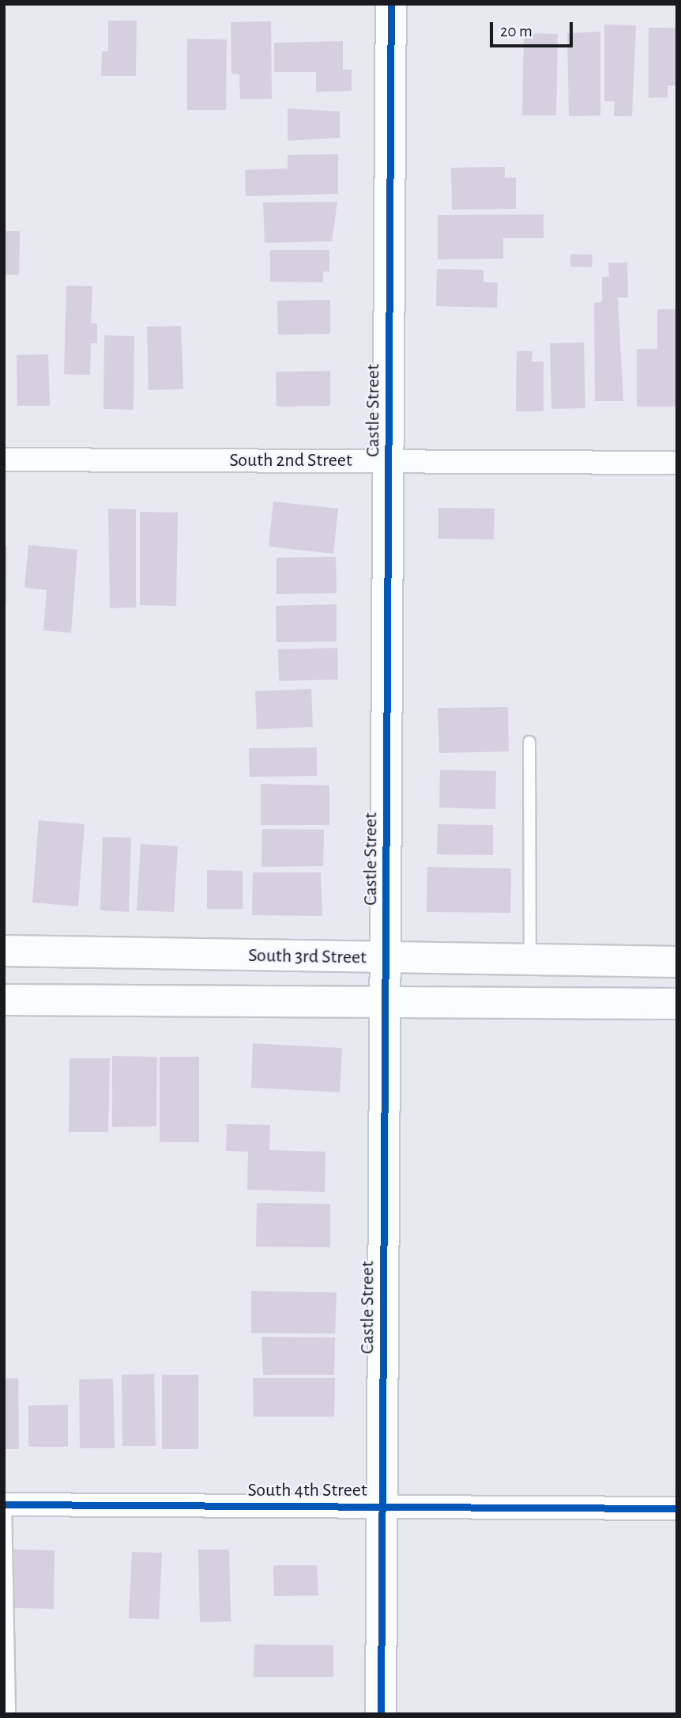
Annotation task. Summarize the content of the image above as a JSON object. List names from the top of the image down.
{
  "streets": {
    "street": [
      "Castle Street",
      "South 2nd Street",
      "South 3rd Street",
      "South 4th Street"
    ]
  },
  "crossings": [
    ["Castle Street", "South 2nd Street"],
    ["Castle Street", "South 3rd Street"],
    ["Castle Street", "South 4th Street"]
  ],
  "scale_bar": "20 m"
}
